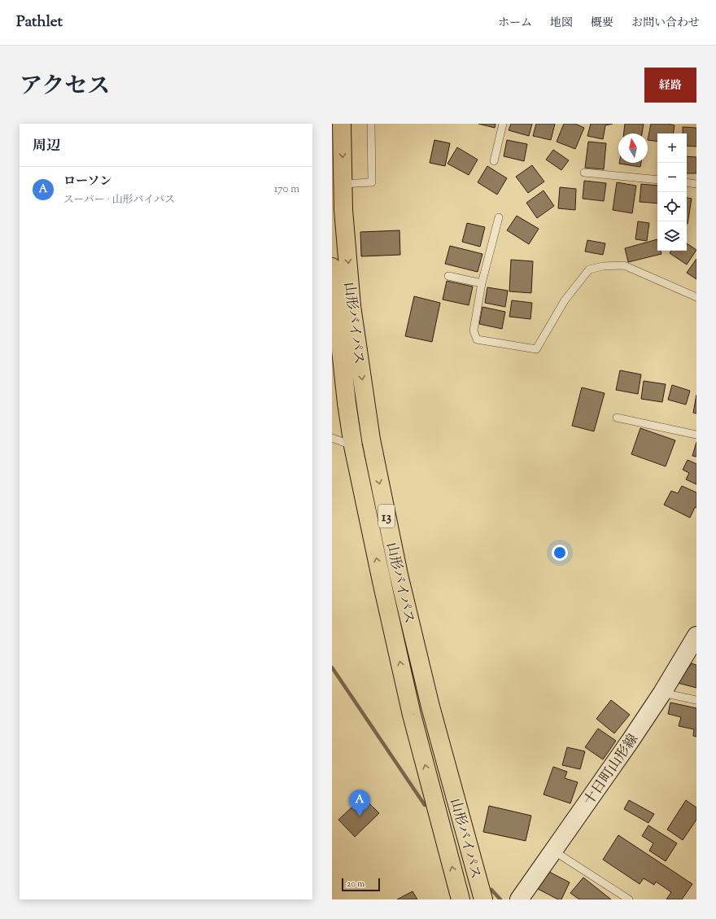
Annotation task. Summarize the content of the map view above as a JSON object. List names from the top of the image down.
{
  "streets": {
    "highway": ["山形バイパス", "13"],
    "main road": ["十日町山形線"]
  },
  "scale_bar": "20 m",
  "north": "top",
  "page": {
    "header": "Pathlet",
    "nav": [
      "ホーム",
      "地図",
      "概要",
      "お問い合わせ"
    ],
    "title": "アクセス",
    "buttons": "経路",
    "heading": "周辺",
    "map_buttons": ["+", "−"],
    "list": [
      {
        "mark": "A",
        "name": "ローソン",
        "note": "スーパー · 山形バイパス",
        "value": "170 m"
      }
    ],
    "pins": "A",
    "scale": "20 m"
  }
}
